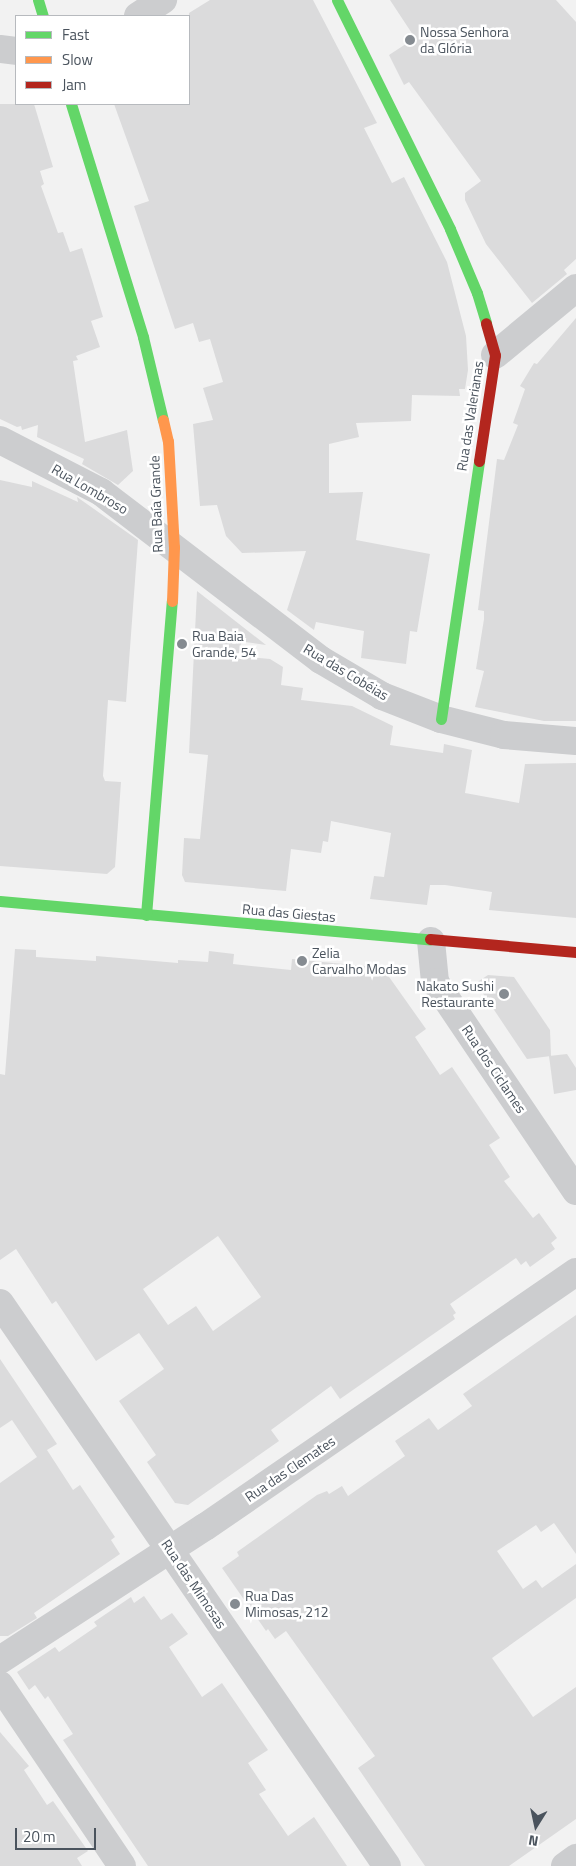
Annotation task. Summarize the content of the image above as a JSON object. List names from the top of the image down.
{
  "streets": {
    "main road": ["Rua das Valerianas", "Rua Baía Grande", "Rua das Giestas"],
    "street": [
      "Rua Lombroso",
      "Rua das Cobéias",
      "Rua dos Ciclames",
      "Rua das Clemates",
      "Rua das Mimosas"
    ]
  },
  "crossings": [
    ["Rua das Valerianas", "Rua das Cobéias"],
    ["Rua Lombroso", "Rua Baía Grande"],
    ["Rua Lombroso", "Rua das Cobéias"],
    ["Rua Baía Grande", "Rua das Cobéias"],
    ["Rua Baía Grande", "Rua das Giestas"],
    ["Rua das Giestas", "Rua dos Ciclames"],
    ["Rua das Clemates", "Rua das Mimosas"]
  ],
  "places": [
    "Nossa Senhora da Glória",
    "Rua Baia Grande, 54",
    "Zelia Carvalho Modas",
    "Nakato Sushi Restaurante",
    "Rua Das Mimosas, 212"
  ],
  "legend": ["Fast", "Slow", "Jam"],
  "scale_bar": "20 m",
  "north": "bottom"
}
